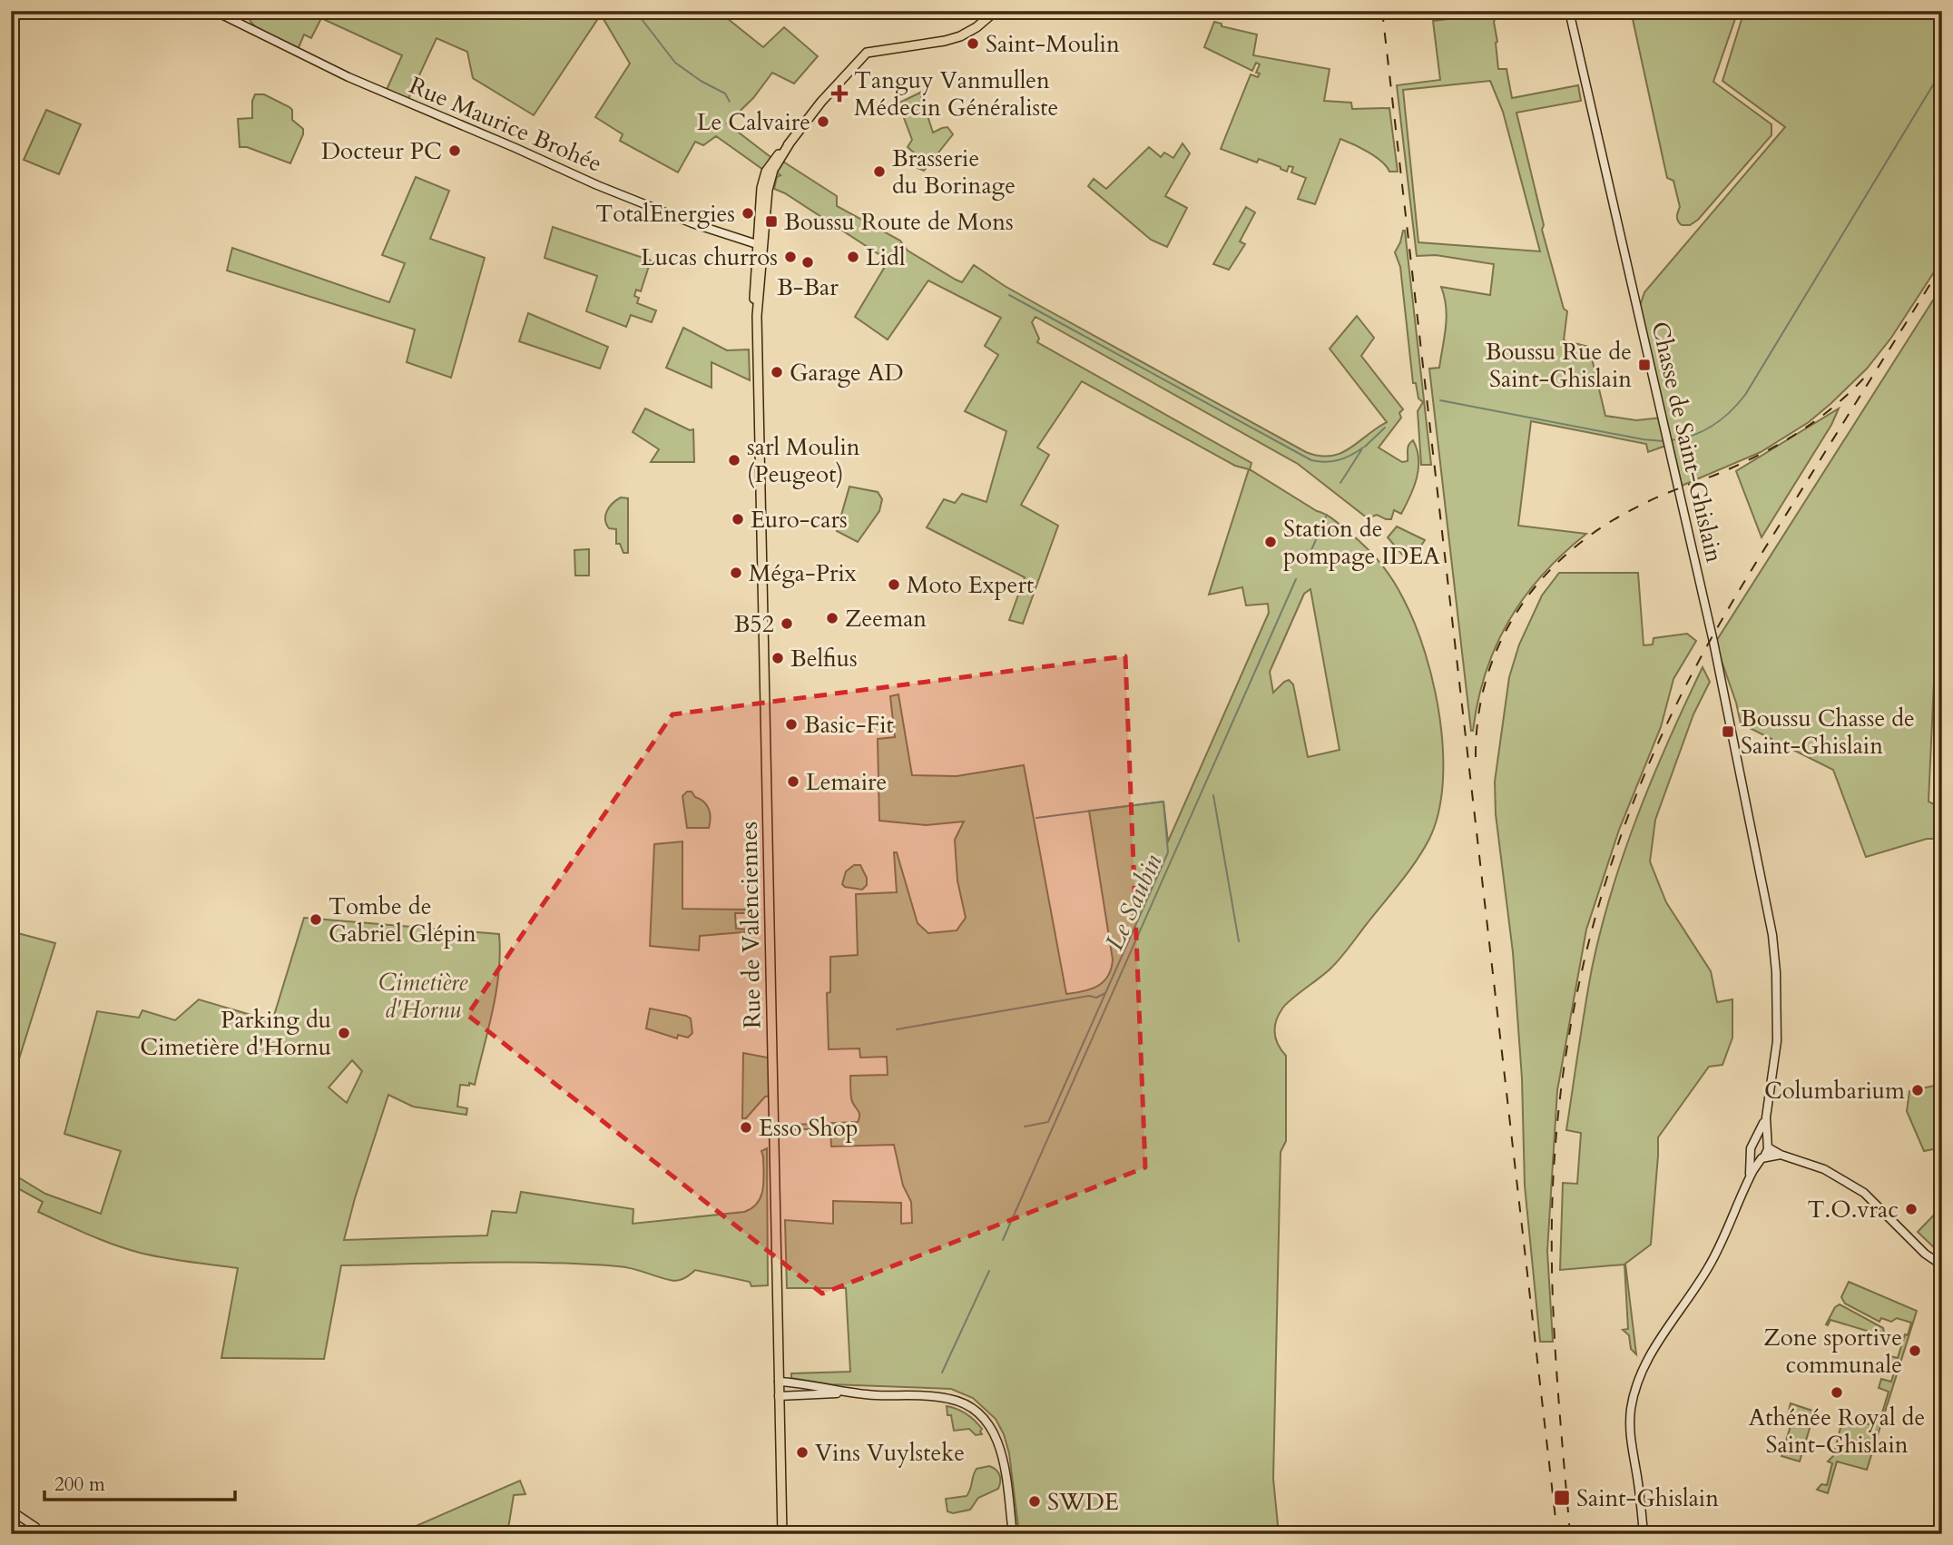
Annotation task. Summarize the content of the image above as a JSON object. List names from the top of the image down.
{
  "streets": {
    "main road": ["Rue de Valenciennes"],
    "street": ["Rue Maurice Brohée", "Chasse de Saint-Ghislain"]
  },
  "crossings": [
    ["Rue Maurice Brohée", "Rue de Valenciennes"]
  ],
  "water": ["Le Saubin"],
  "parks": ["Cimetière d'Hornu"],
  "places": {
    "other": [
      "Saint-Moulin",
      "Le Calvaire",
      "Docteur PC",
      "Brasserie du Borinage",
      "TotalEnergies",
      "Lucas churros",
      "Lidl",
      "B-Bar",
      "Garage AD",
      "sarl Moulin (Peugeot)",
      "Euro-cars",
      "Station de pompage IDEA",
      "Méga-Prix",
      "Moto Expert",
      "Zeeman",
      "B52",
      "Belfius",
      "Basic-Fit",
      "Lemaire",
      "Tombe de Gabriel Glépin",
      "Parking du Cimetière d'Hornu",
      "Columbarium",
      "Esso Shop",
      "T.O.vrac",
      "Zone sportive communale",
      "Athénée Royal de Saint-Ghislain",
      "Vins Vuylsteke",
      "SWDE"
    ],
    "health": ["Tanguy Vanmullen Médecin Généraliste"],
    "transit": [
      "Boussu Route de Mons",
      "Boussu Rue de Saint-Ghislain",
      "Boussu Chasse de Saint-Ghislain",
      "Saint-Ghislain"
    ]
  },
  "scale_bar": "200 m"
}
